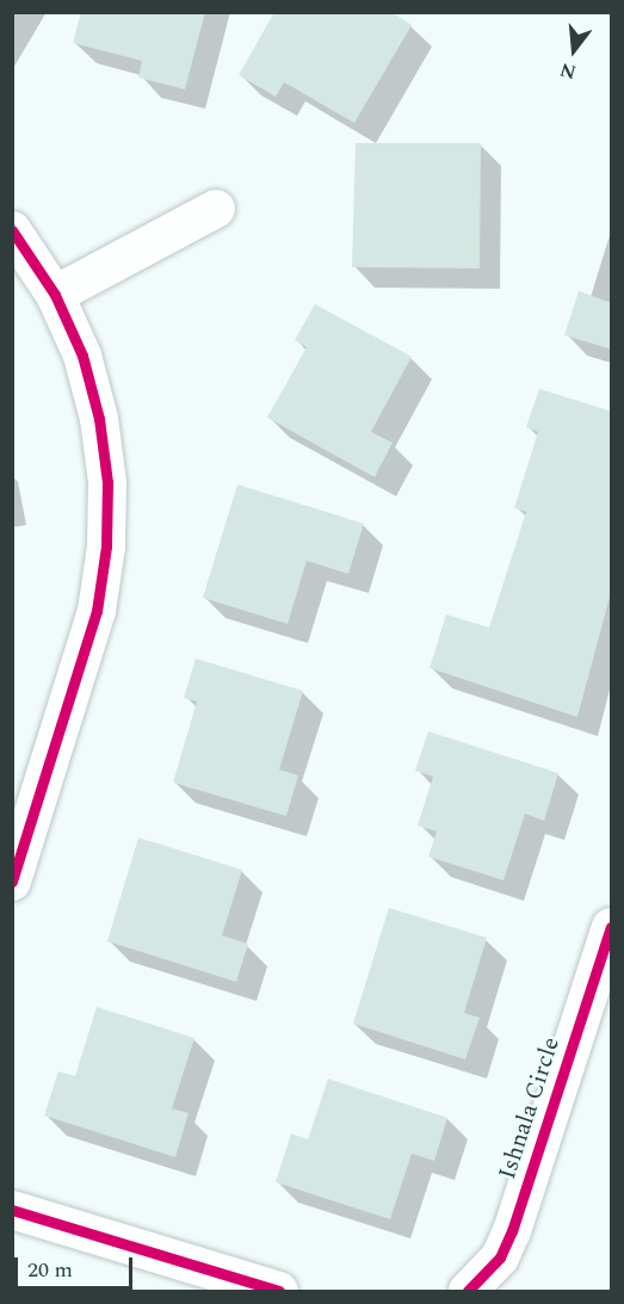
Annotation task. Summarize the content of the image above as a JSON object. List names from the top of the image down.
{
  "streets": {
    "street": ["Ishnala Circle"]
  },
  "scale_bar": "20 m",
  "north": "bottom"
}
